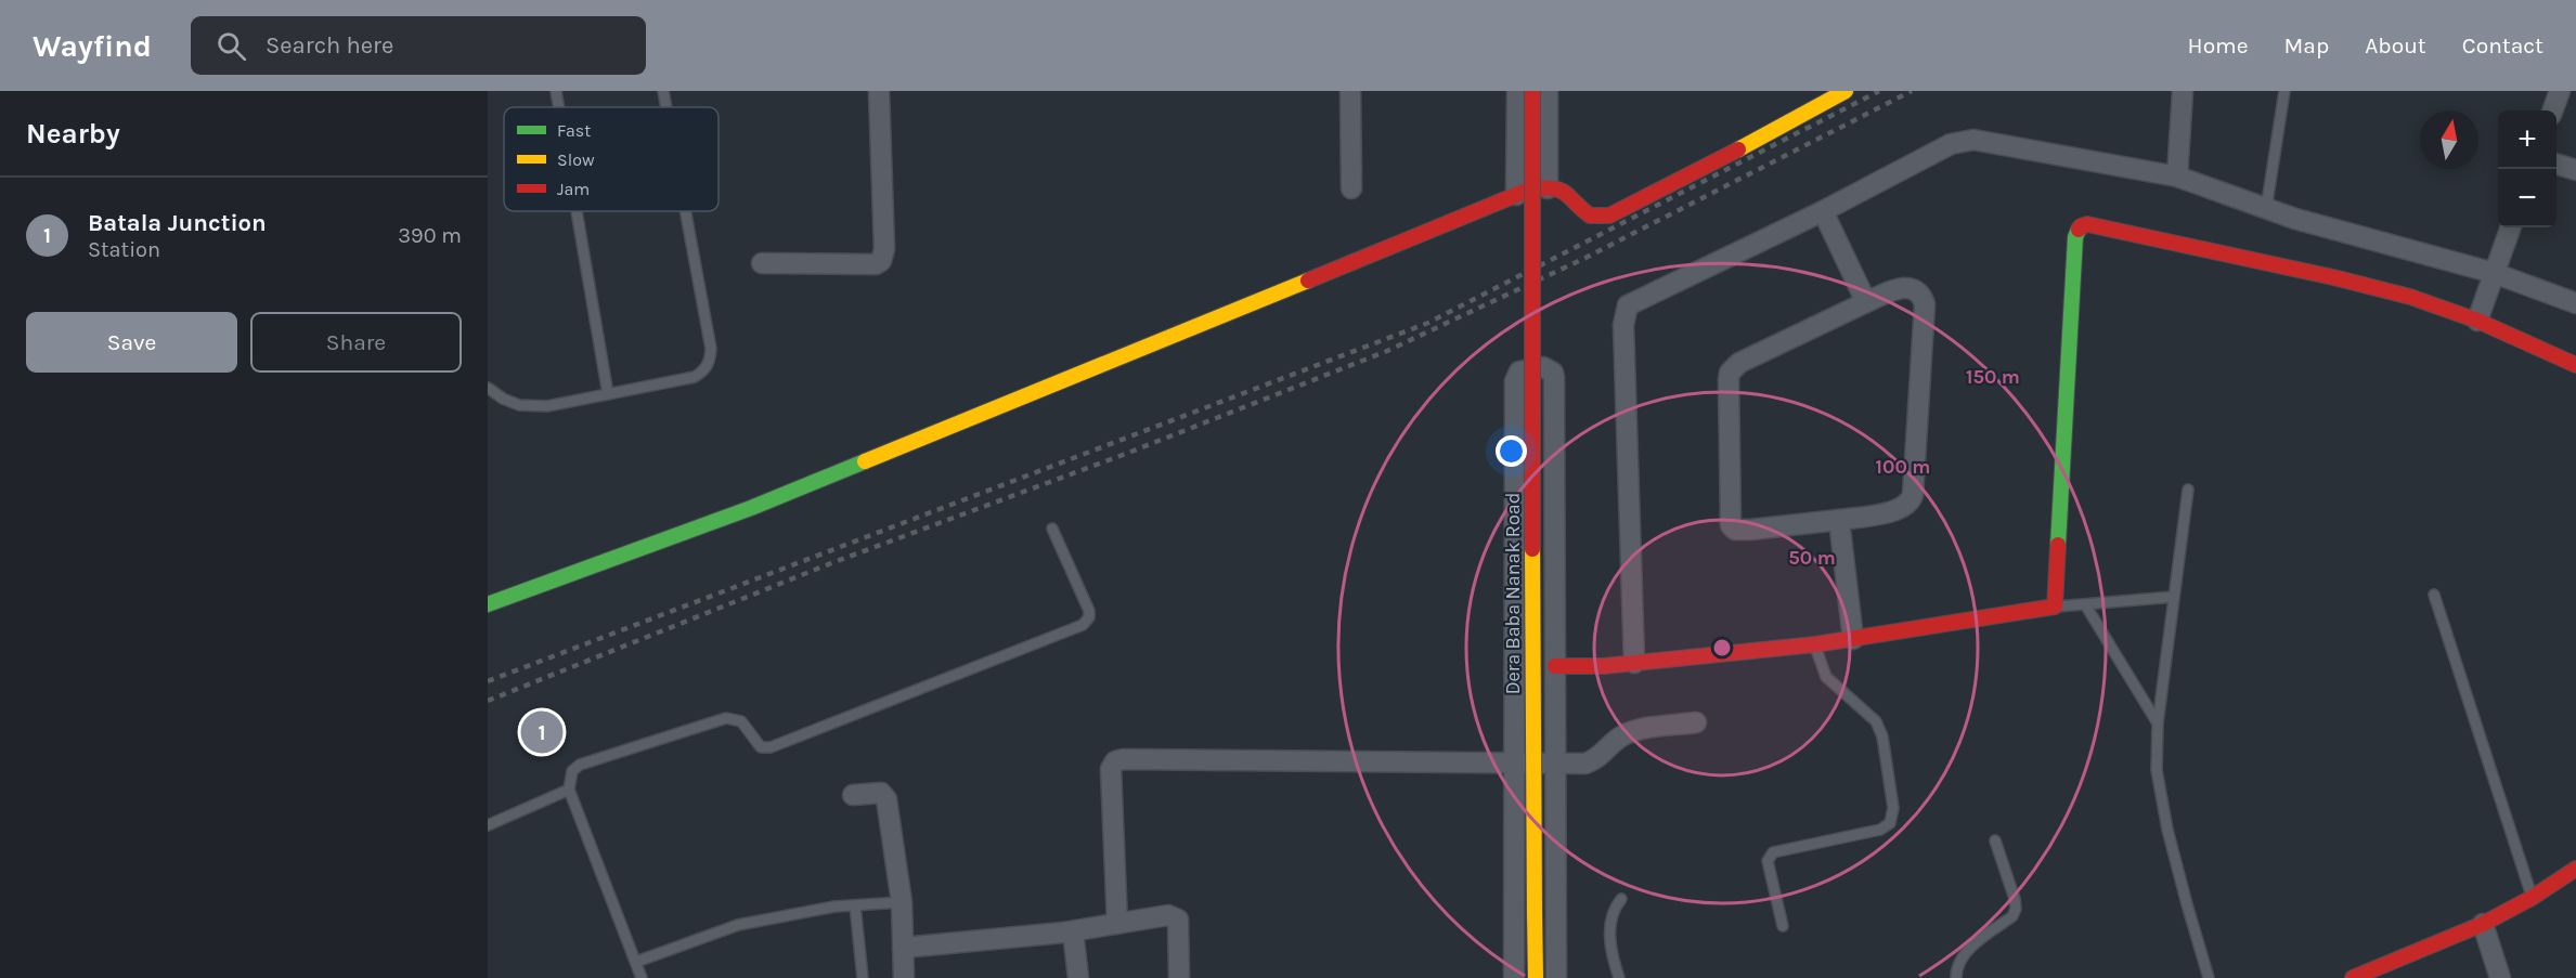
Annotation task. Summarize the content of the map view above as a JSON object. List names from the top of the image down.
{
  "streets": {
    "street": ["Dera Baba Nanak Road"]
  },
  "legend": ["Fast", "Slow", "Jam"],
  "north": "top",
  "page": {
    "header": "Wayfind",
    "search": "Search here",
    "nav": [
      "Home",
      "Map",
      "About",
      "Contact"
    ],
    "heading": "Nearby",
    "map_buttons": ["+", "−"],
    "list": [
      {
        "mark": "1",
        "name": "Batala Junction",
        "note": "Station",
        "value": "390 m"
      }
    ],
    "buttons": ["Save", "Share"],
    "pins": "1"
  },
  "rings": ["150 m", "100 m", "50 m"]
}
